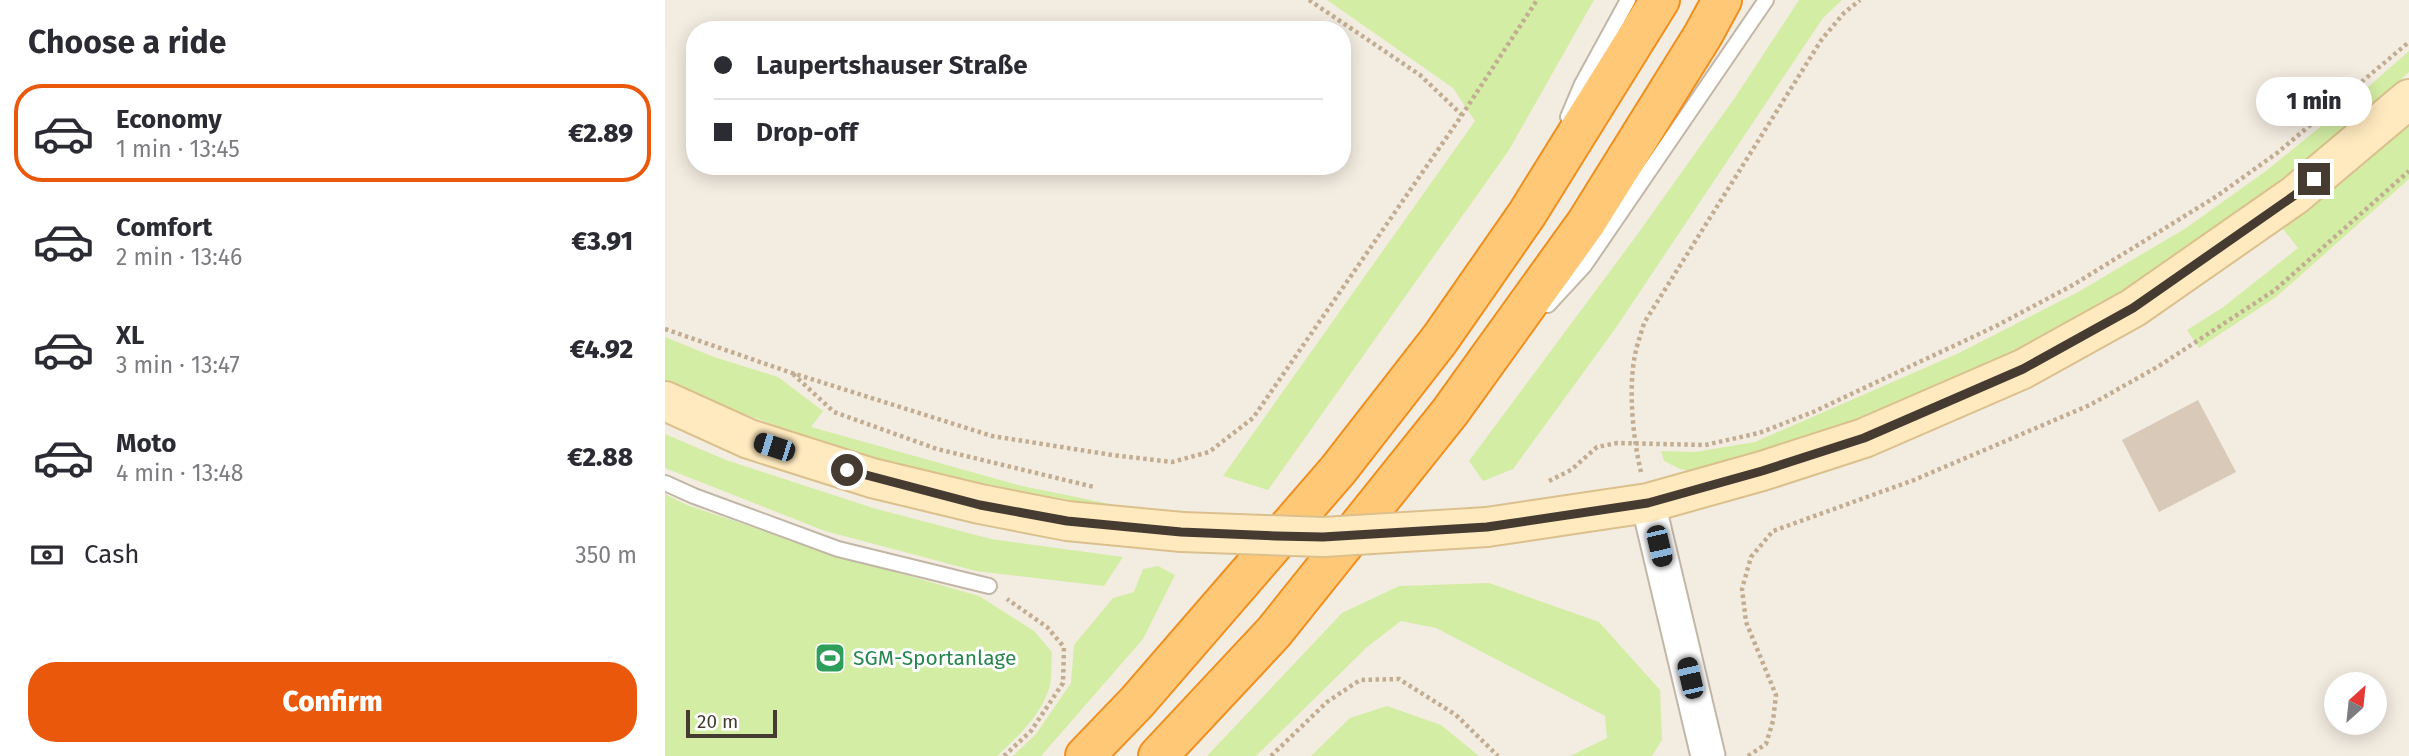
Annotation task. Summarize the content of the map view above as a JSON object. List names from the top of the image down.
{
  "places": {
    "sports": ["SGM-Sportanlage"]
  },
  "scale_bar": "20 m",
  "north": "top right",
  "page": {
    "heading": "Choose a ride",
    "banner": ["Laupertshauser Straße", "Drop-off"],
    "bubble": "1 min",
    "list": [
      {
        "name": "Economy",
        "note": "1 min · 13:45",
        "value": "€2.89"
      },
      {
        "name": "Comfort",
        "note": "2 min · 13:46",
        "value": "€3.91"
      },
      {
        "name": "XL",
        "note": "3 min · 13:47",
        "value": "€4.92"
      },
      {
        "name": "Moto",
        "note": "4 min · 13:48",
        "value": "€2.88"
      }
    ],
    "pay": ["Cash", "350 m"],
    "buttons": "Confirm",
    "scale": "20 m"
  }
}
